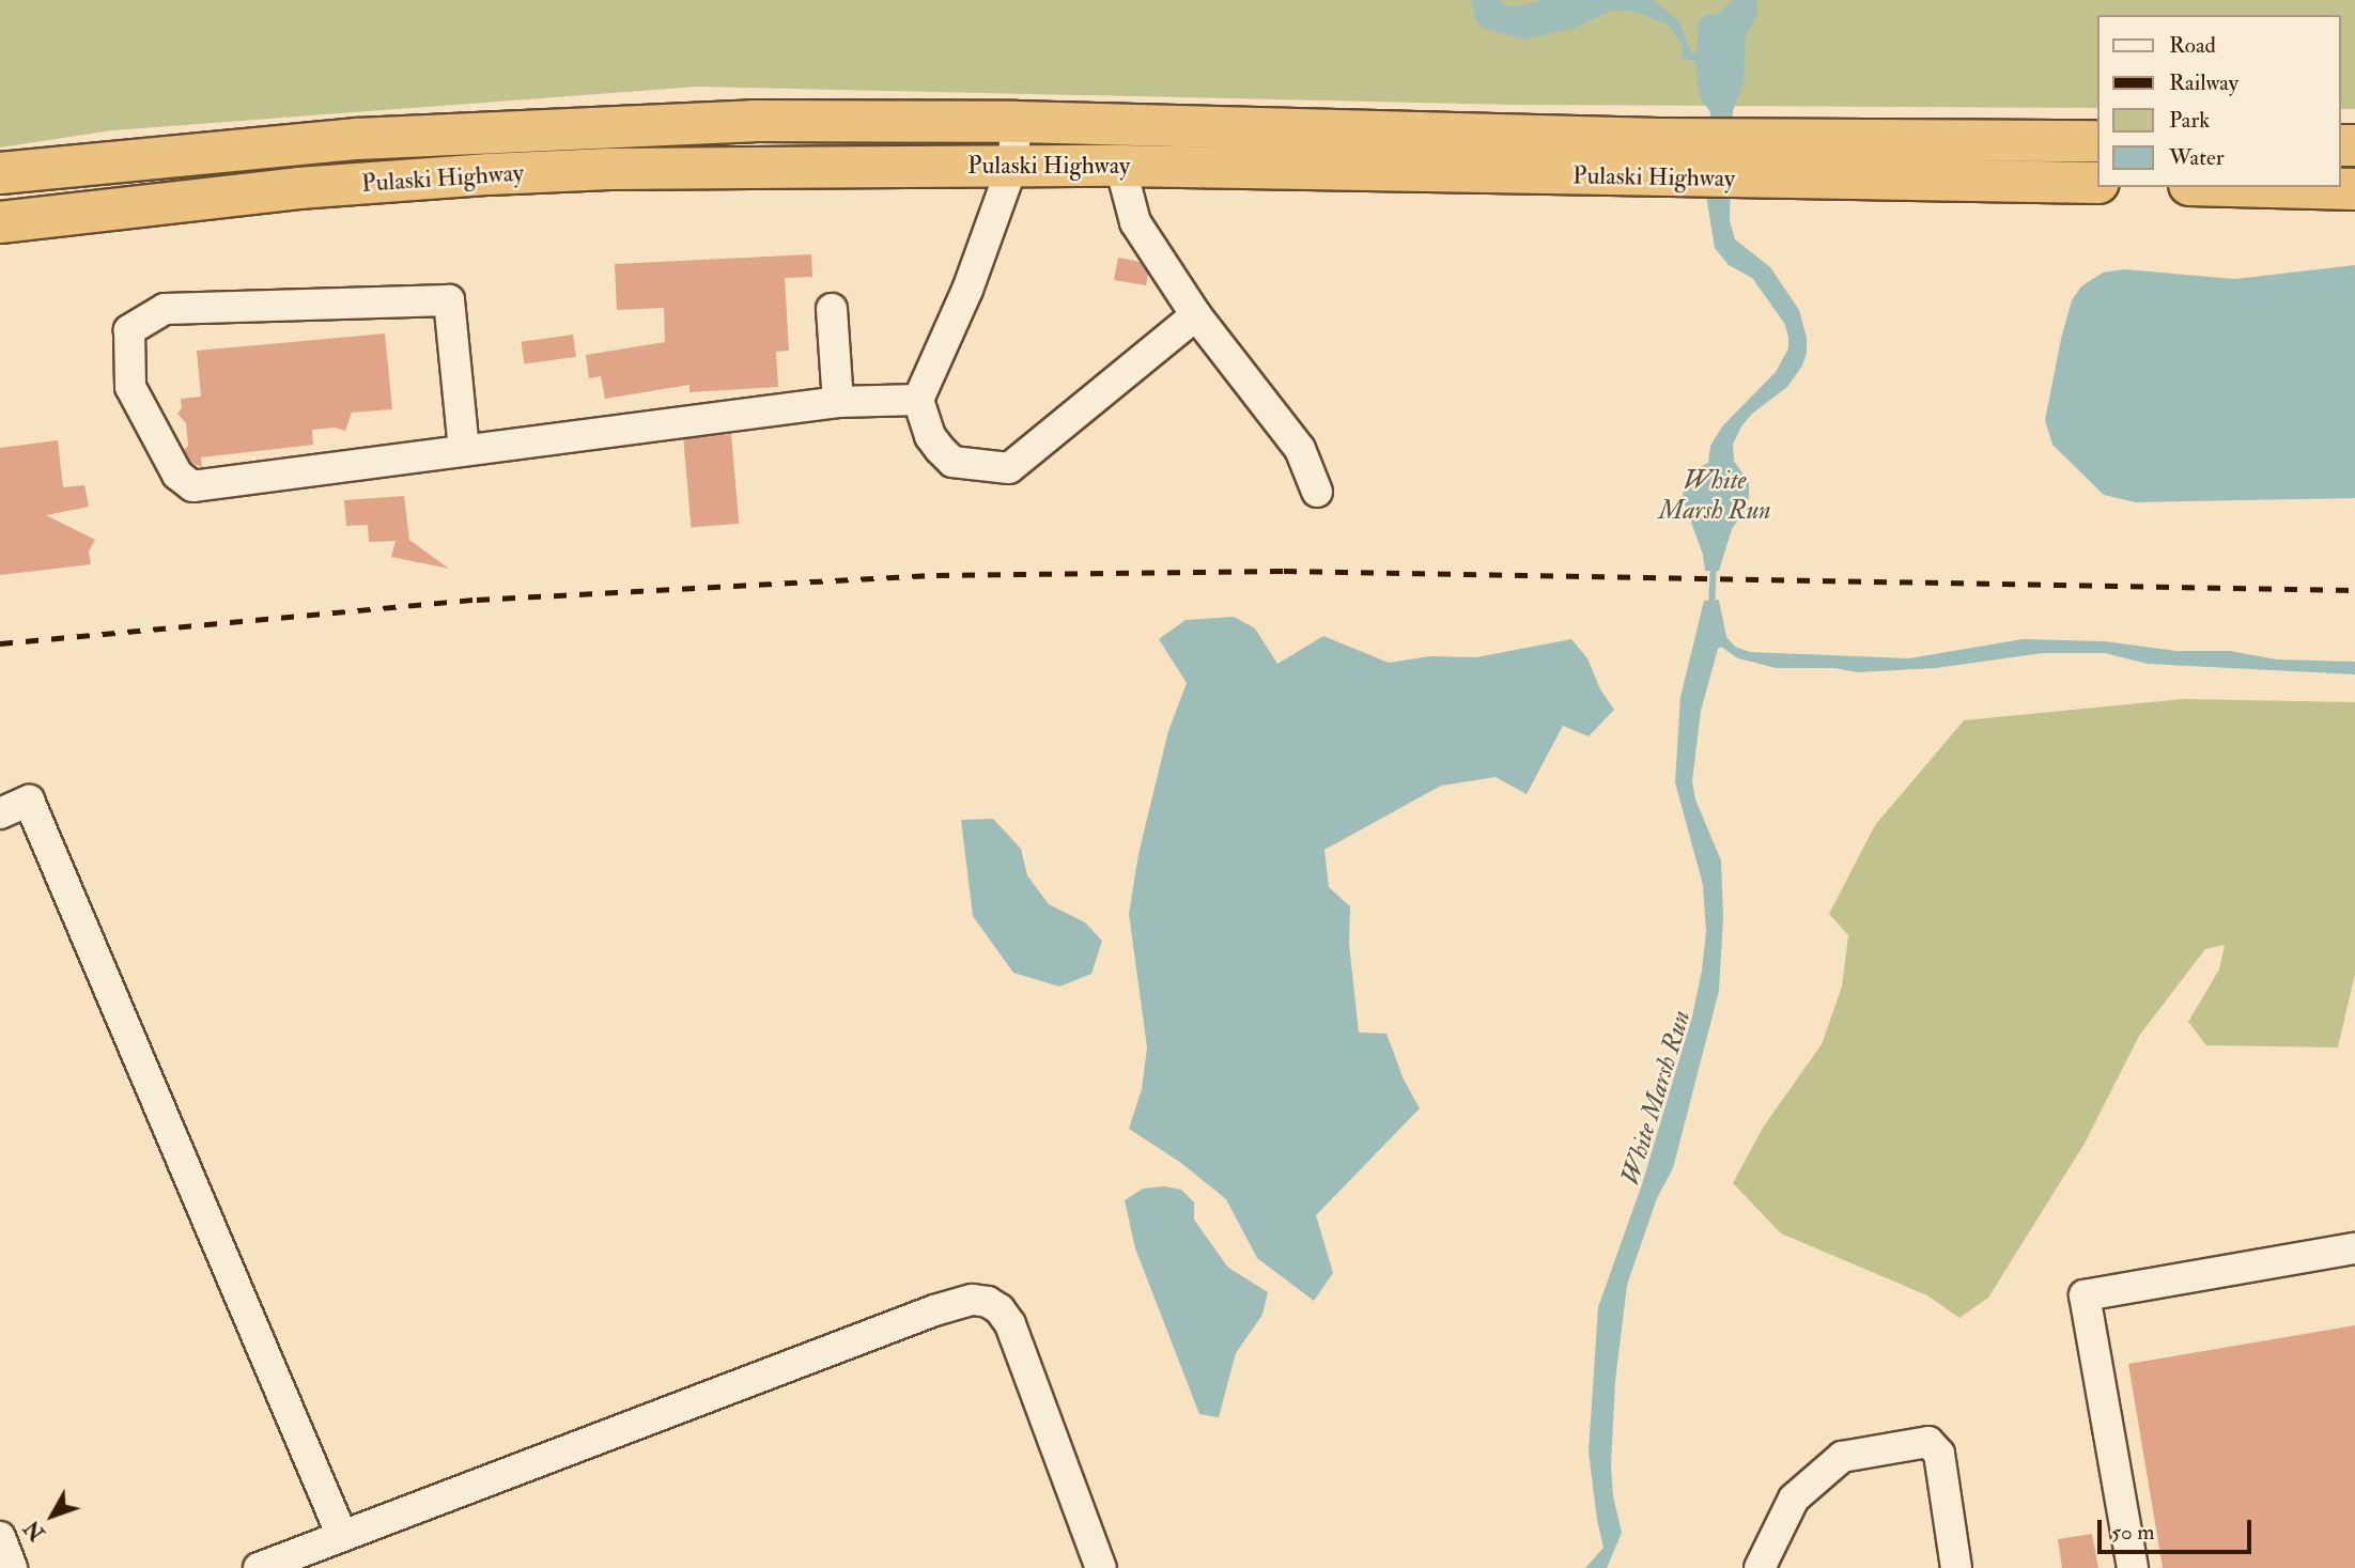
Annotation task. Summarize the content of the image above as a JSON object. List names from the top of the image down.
{
  "streets": {
    "highway": ["Pulaski Highway"]
  },
  "water": ["White Marsh Run"],
  "legend": [
    "Road",
    "Railway",
    "Park",
    "Water"
  ],
  "scale_bar": "50 m",
  "north": "bottom left"
}
